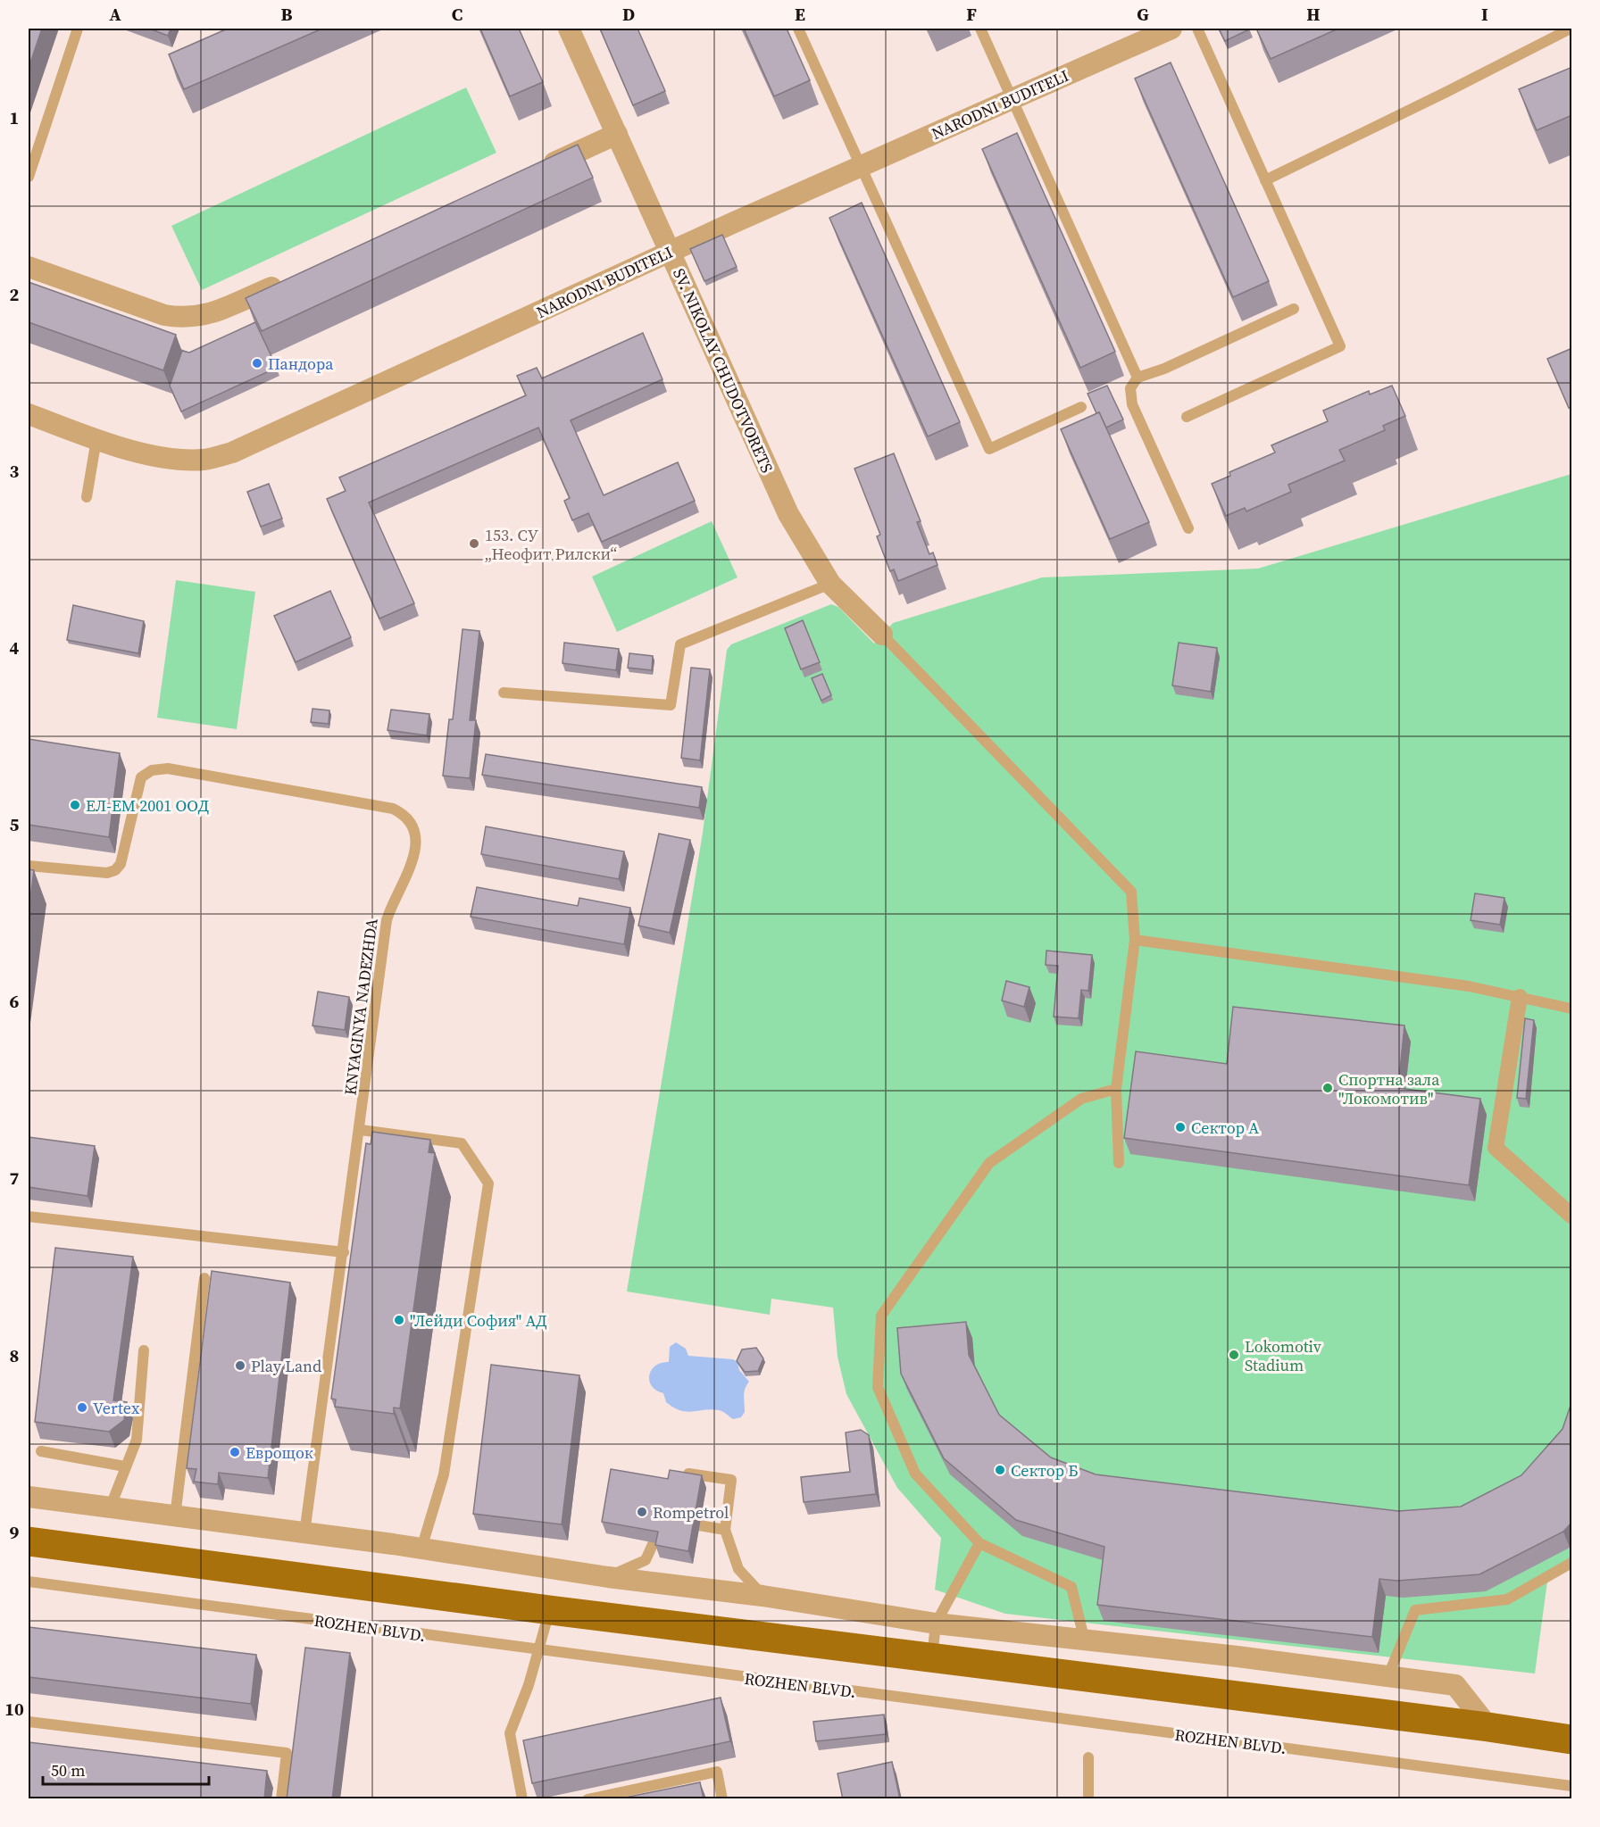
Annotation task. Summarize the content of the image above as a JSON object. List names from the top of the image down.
{
  "streets": {
    "street": ["NARODNI BUDITELI", "SV. NIKOLAY CHUDOTVORETS"],
    "lane": ["KNYAGINYA NADEZHDA", "ROZHEN BLVD."]
  },
  "crossings": [
    ["NARODNI BUDITELI", "SV. NIKOLAY CHUDOTVORETS"]
  ],
  "places": [
    "Пандора",
    "153. СУ „Неофит Рилски“",
    "ЕЛ-ЕМ 2001 ООД",
    "Спортна зала \"Локомотив\"",
    "Сектор А",
    "\"Лейди София\" АД",
    "Lokomotiv Stadium",
    "Play Land",
    "Vertex",
    "Еврощок",
    "Сектор Б",
    "Rompetrol"
  ],
  "scale_bar": "50 m",
  "grid": {
    "columns": [
      "A",
      "B",
      "C",
      "D",
      "E",
      "F",
      "G",
      "H",
      "I"
    ],
    "rows": [
      "1",
      "2",
      "3",
      "4",
      "5",
      "6",
      "7",
      "8",
      "9",
      "10"
    ]
  }
}
